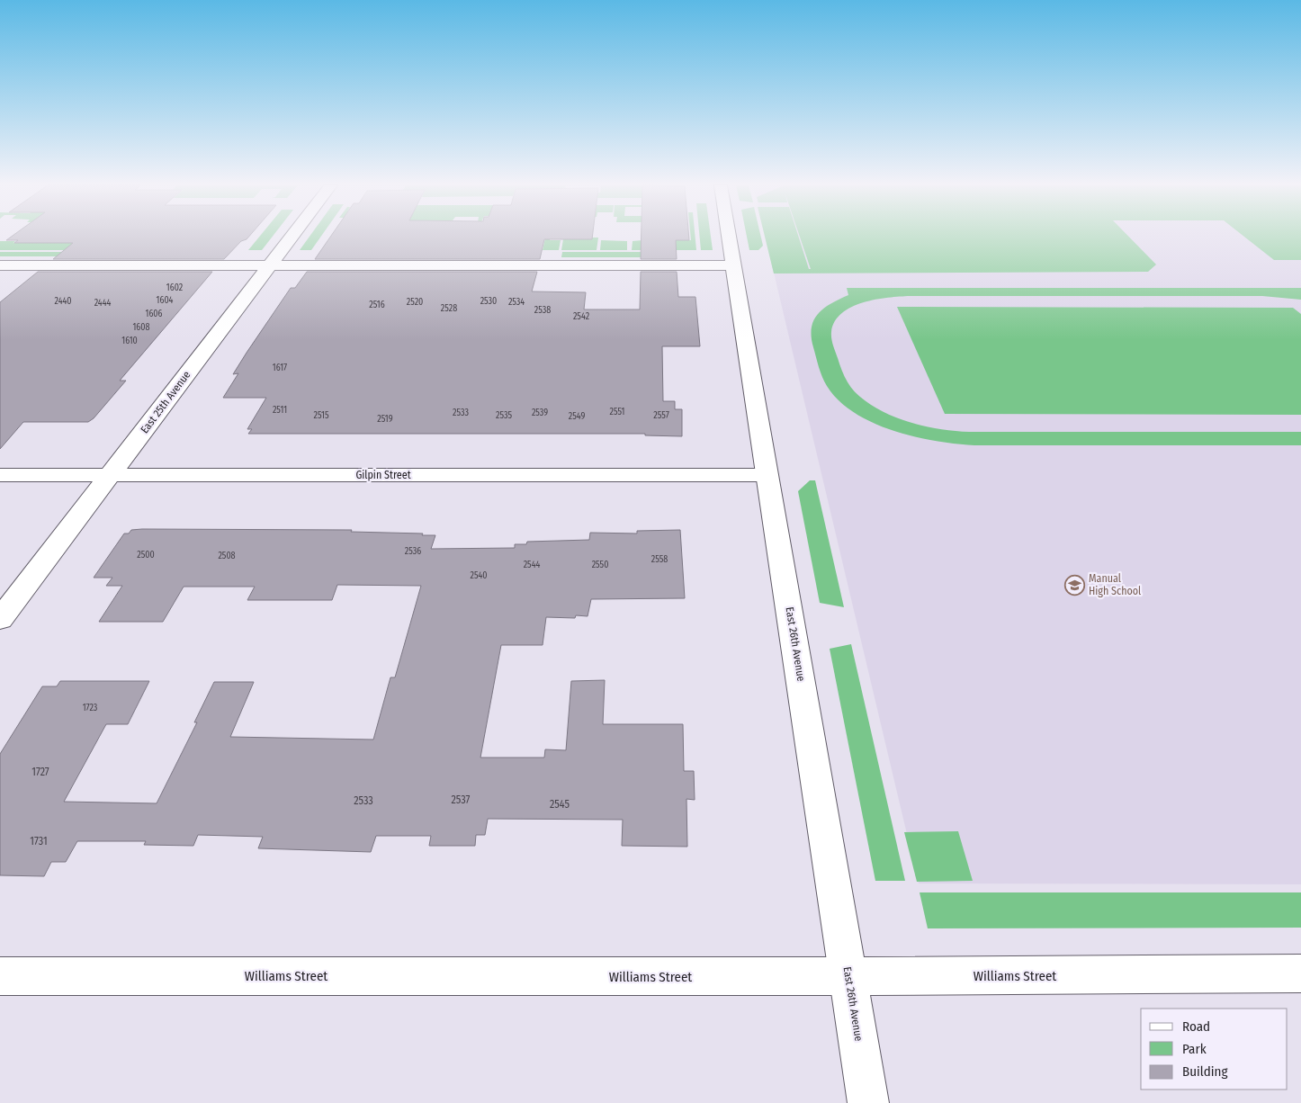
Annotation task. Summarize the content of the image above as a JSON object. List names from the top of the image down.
{
  "streets": {
    "street": [
      "East 25th Avenue",
      "Gilpin Street",
      "East 26th Avenue",
      "Williams Street"
    ]
  },
  "crossings": [
    ["East 25th Avenue", "Gilpin Street"],
    ["Gilpin Street", "East 26th Avenue"],
    ["East 26th Avenue", "Williams Street"]
  ],
  "places": {
    "school or university": ["Manual High School"]
  },
  "house_numbers": [
    "1602",
    "1604",
    "2440",
    "2530",
    "2520",
    "2534",
    "2444",
    "2516",
    "2528",
    "2538",
    "1606",
    "2542",
    "1608",
    "1610",
    "1617",
    "2511",
    "2551",
    "2533",
    "2539",
    "2515",
    "2535",
    "2557",
    "2549",
    "2519",
    "2536",
    "2500",
    "2508",
    "2558",
    "2544",
    "2550",
    "2540",
    "1723",
    "1727",
    "2537",
    "2533",
    "2545",
    "1731"
  ],
  "legend": ["Road", "Park", "Building"]
}
